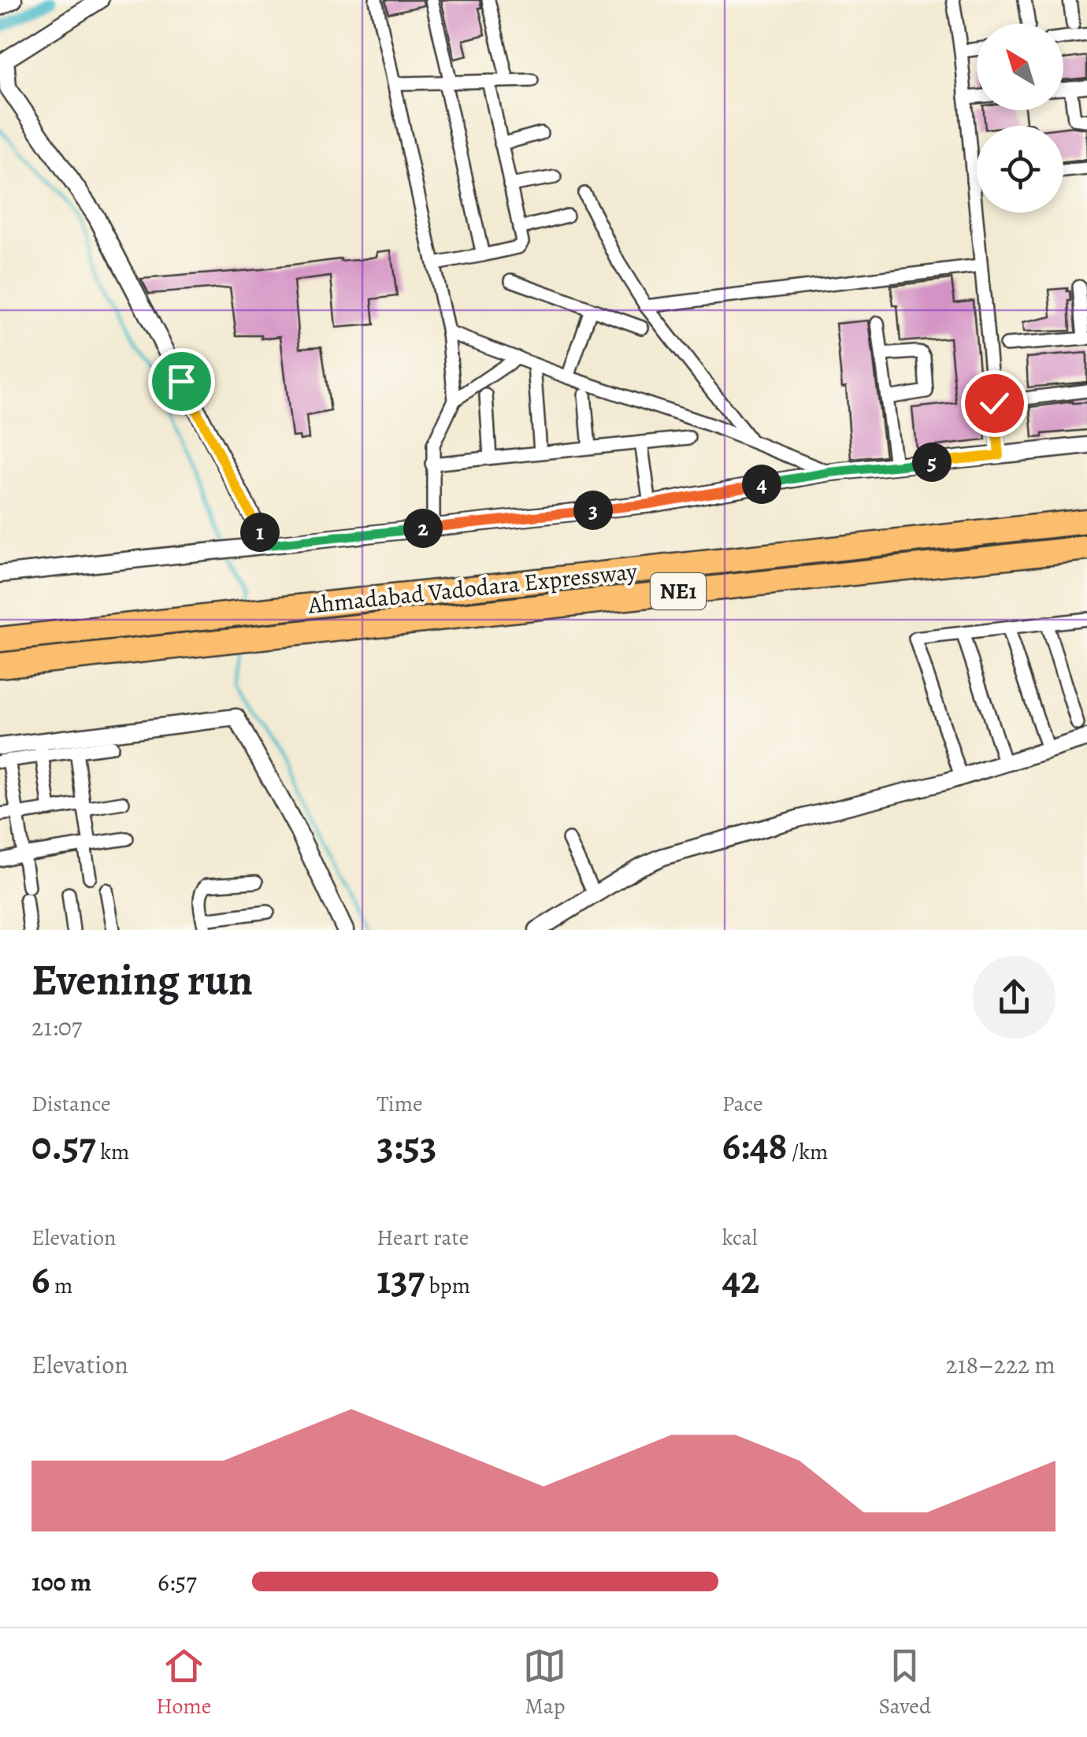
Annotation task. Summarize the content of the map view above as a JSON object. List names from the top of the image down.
{
  "streets": {
    "highway": ["Ahmadabad Vadodara Expressway", "NE1"]
  },
  "north": "top left",
  "page": {
    "pins": [
      "5",
      "4",
      "3",
      "2",
      "1"
    ],
    "heading": ["Evening run", "21:07"],
    "stats": [
      ["Distance", "0.57 km"],
      ["Time", "3:53"],
      ["Pace", "6:48 /km"],
      ["Elevation", "6 m"],
      ["Heart rate", "137 bpm"],
      ["kcal", "42"]
    ],
    "chart": ["Elevation", "218–222 m"],
    "list": [
      {
        "name": "100 m",
        "note": "6:57"
      }
    ],
    "tabs": ["Home", "Map", "Saved"]
  }
}
